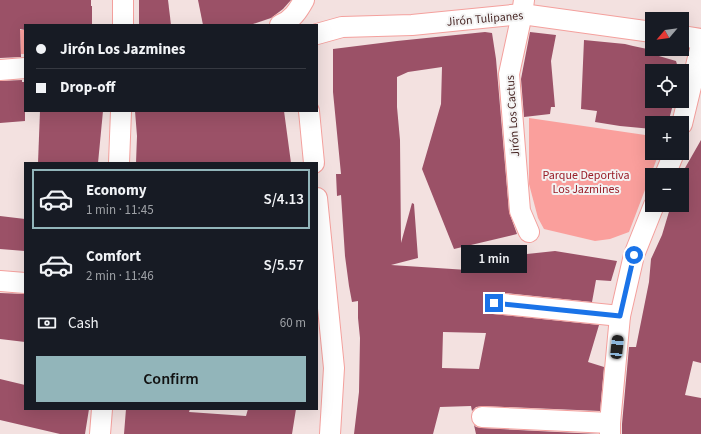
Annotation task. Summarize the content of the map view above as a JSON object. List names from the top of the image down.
{
  "streets": {
    "street": ["Jirón Tulipanes", "Jirón Los Cactus"]
  },
  "crossings": [
    ["Jirón Tulipanes", "Jirón Los Cactus"]
  ],
  "parks": ["Parque Deportiva Los Jazmines"],
  "north": "bottom left",
  "page": {
    "map_buttons": ["+", "−"],
    "banner": ["Jirón Los Jazmines", "Drop-off"],
    "list": [
      {
        "name": "Economy",
        "note": "1 min · 11:45",
        "value": "S/4.13"
      },
      {
        "name": "Comfort",
        "note": "2 min · 11:46",
        "value": "S/5.57"
      }
    ],
    "bubble": "1 min",
    "pay": ["Cash", "60 m"],
    "buttons": "Confirm"
  }
}
